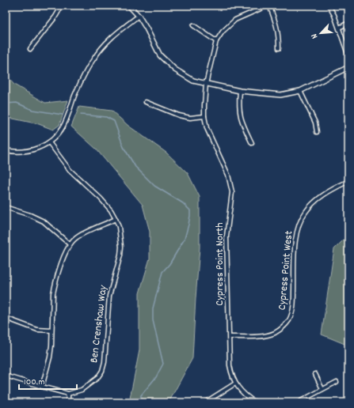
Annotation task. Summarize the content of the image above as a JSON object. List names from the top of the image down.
{
  "streets": {
    "street": ["Cypress Point North", "Cypress Point West", "Ben Crenshaw Way"]
  },
  "crossings": [
    ["Cypress Point North", "Cypress Point West"]
  ],
  "scale_bar": "100 m",
  "north": "bottom left"
}
